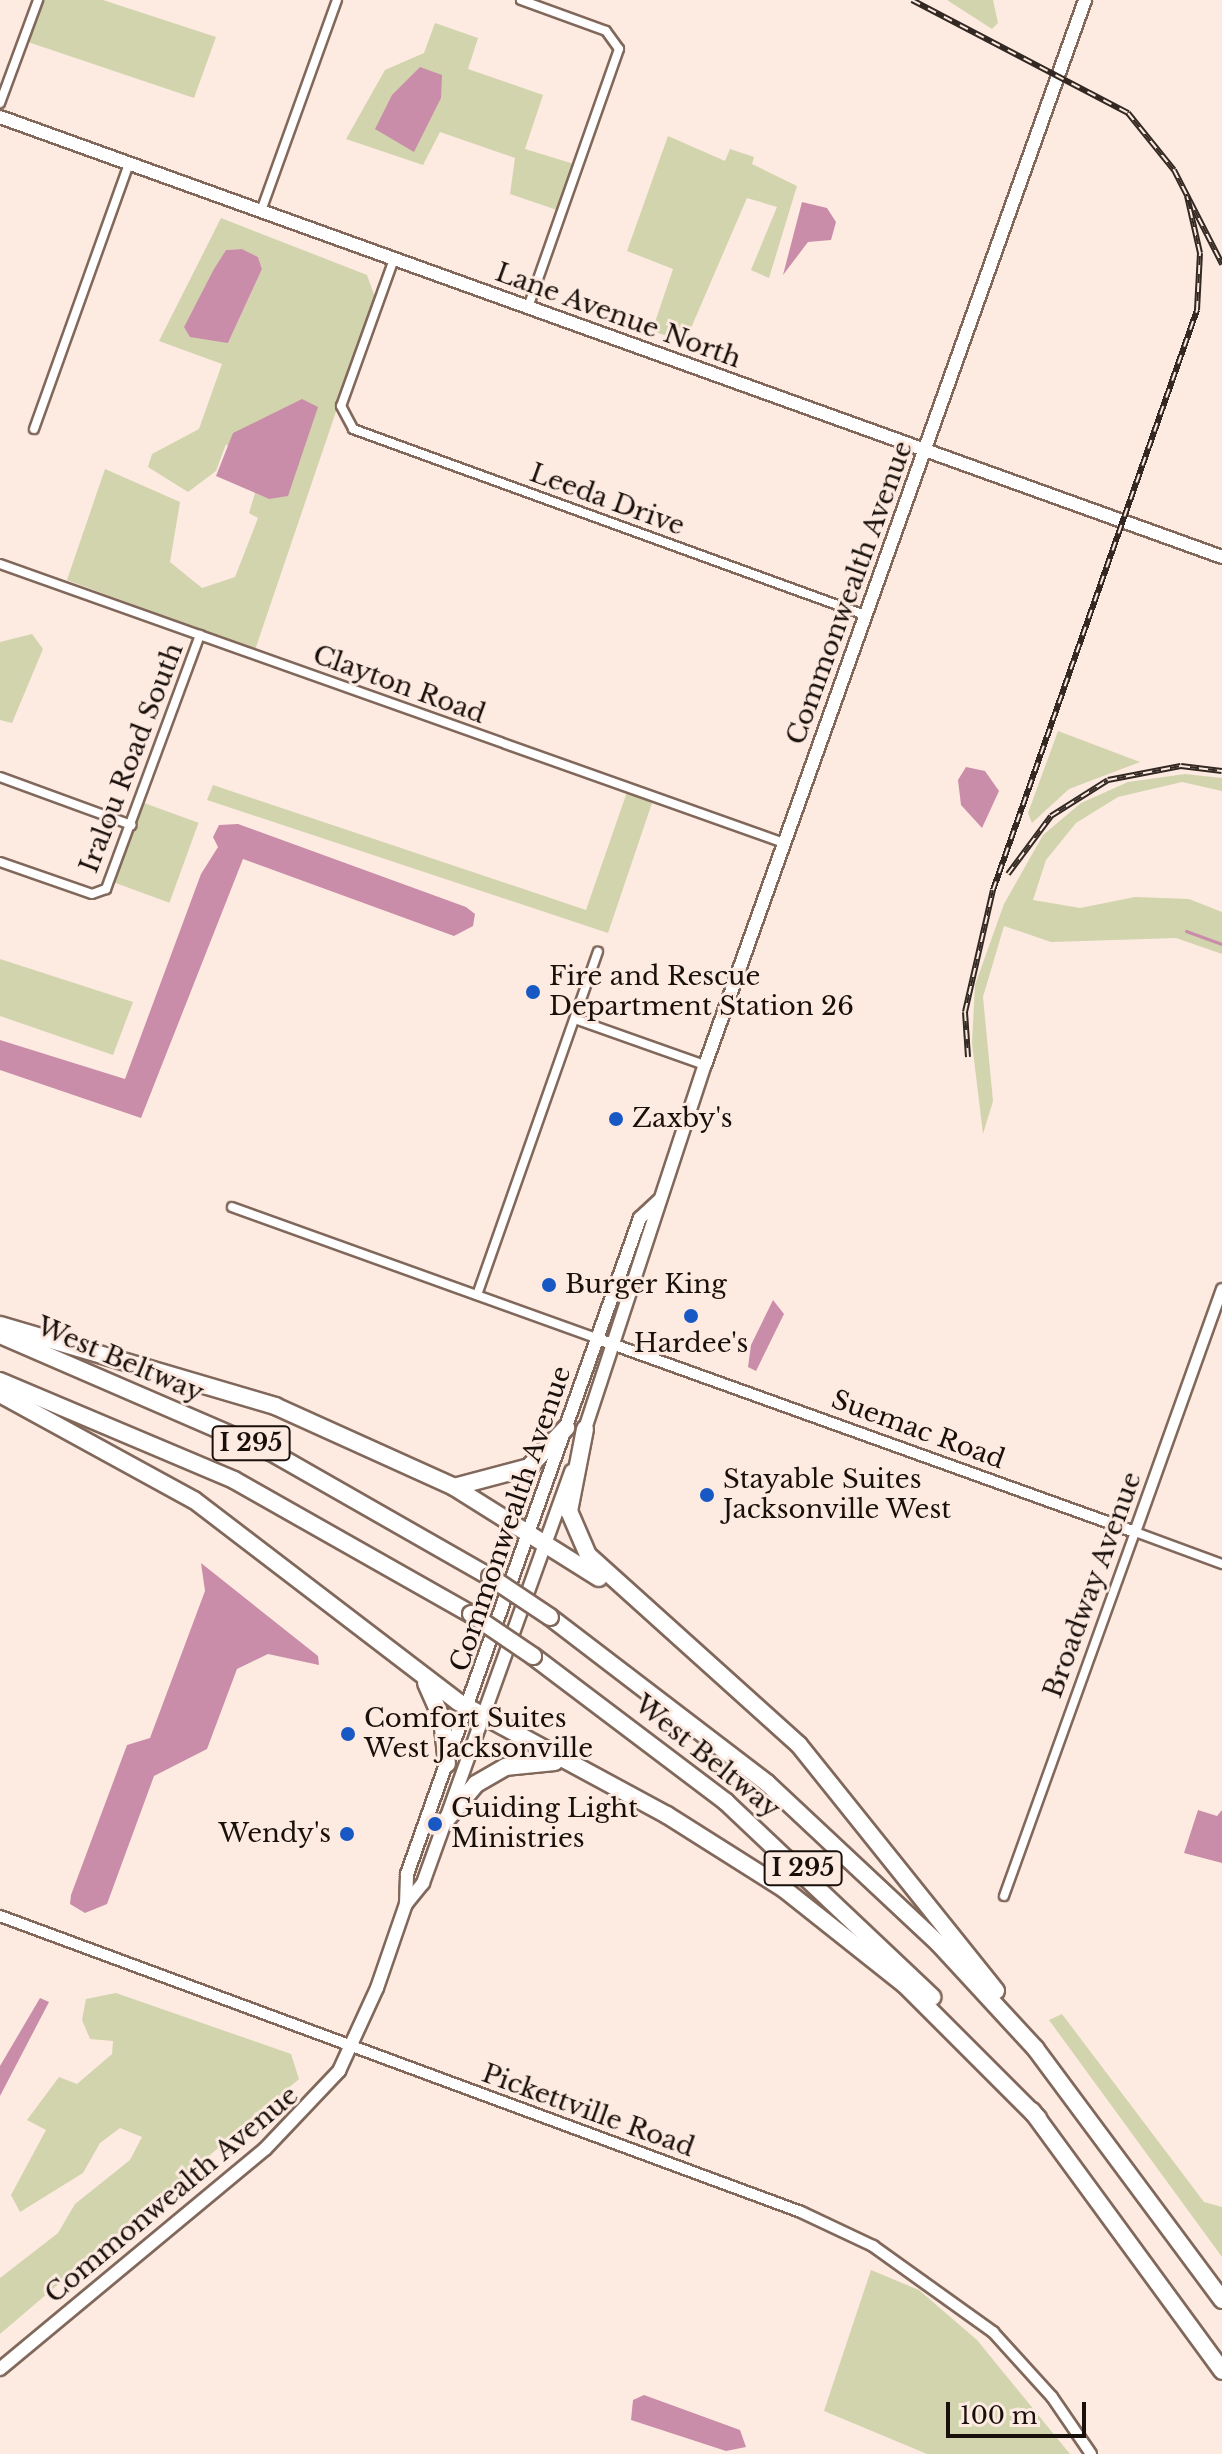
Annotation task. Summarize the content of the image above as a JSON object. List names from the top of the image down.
{
  "streets": {
    "highway": ["West Beltway", "I 295"],
    "main road": ["Lane Avenue North", "Commonwealth Avenue"],
    "street": [
      "Leeda Drive",
      "Clayton Road",
      "Iralou Road South",
      "Suemac Road",
      "Broadway Avenue",
      "Pickettville Road"
    ]
  },
  "crossings": [
    ["Lane Avenue North", "Leeda Drive"],
    ["Lane Avenue North", "Commonwealth Avenue"],
    ["Leeda Drive", "Commonwealth Avenue"],
    ["Commonwealth Avenue", "Clayton Road"],
    ["Commonwealth Avenue", "Suemac Road"],
    ["Commonwealth Avenue", "Pickettville Road"],
    ["Clayton Road", "Iralou Road South"],
    ["Suemac Road", "Broadway Avenue"]
  ],
  "places": [
    "Fire and Rescue Department Station 26",
    "Zaxby's",
    "Burger King",
    "Hardee's",
    "Stayable Suites Jacksonville West",
    "Comfort Suites West Jacksonville",
    "Guiding Light Ministries",
    "Wendy's"
  ],
  "scale_bar": "100 m"
}
